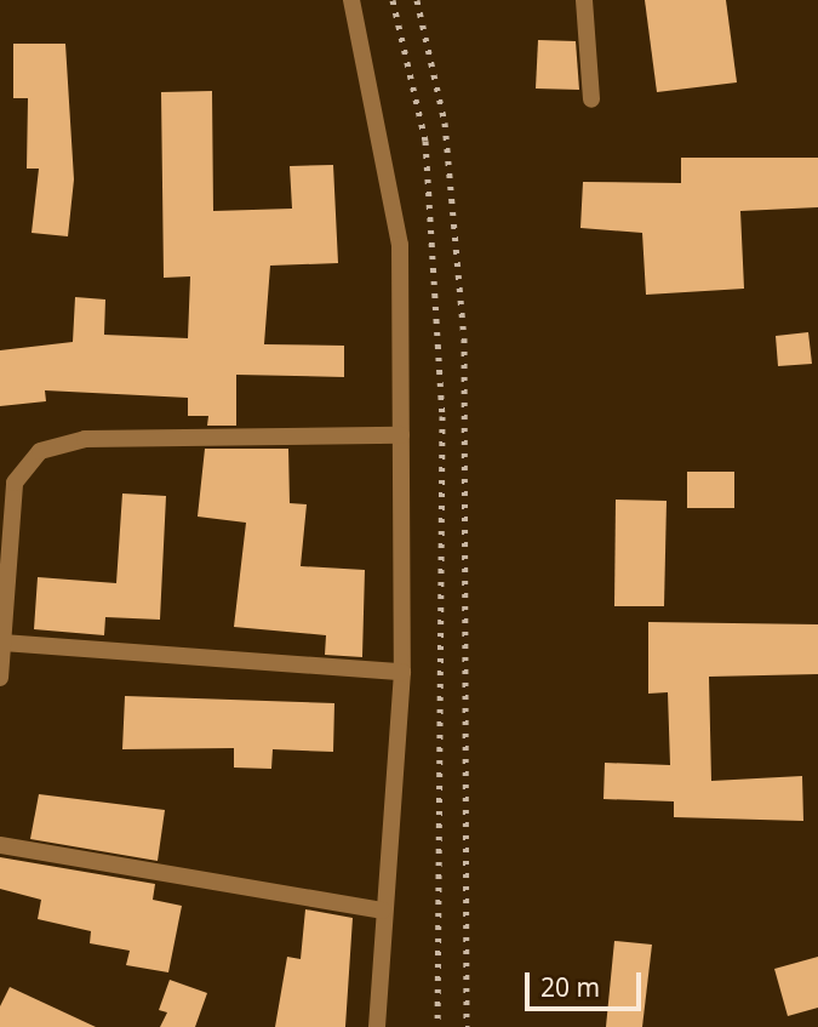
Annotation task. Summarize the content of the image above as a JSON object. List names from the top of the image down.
{
  "scale_bar": "20 m"
}
